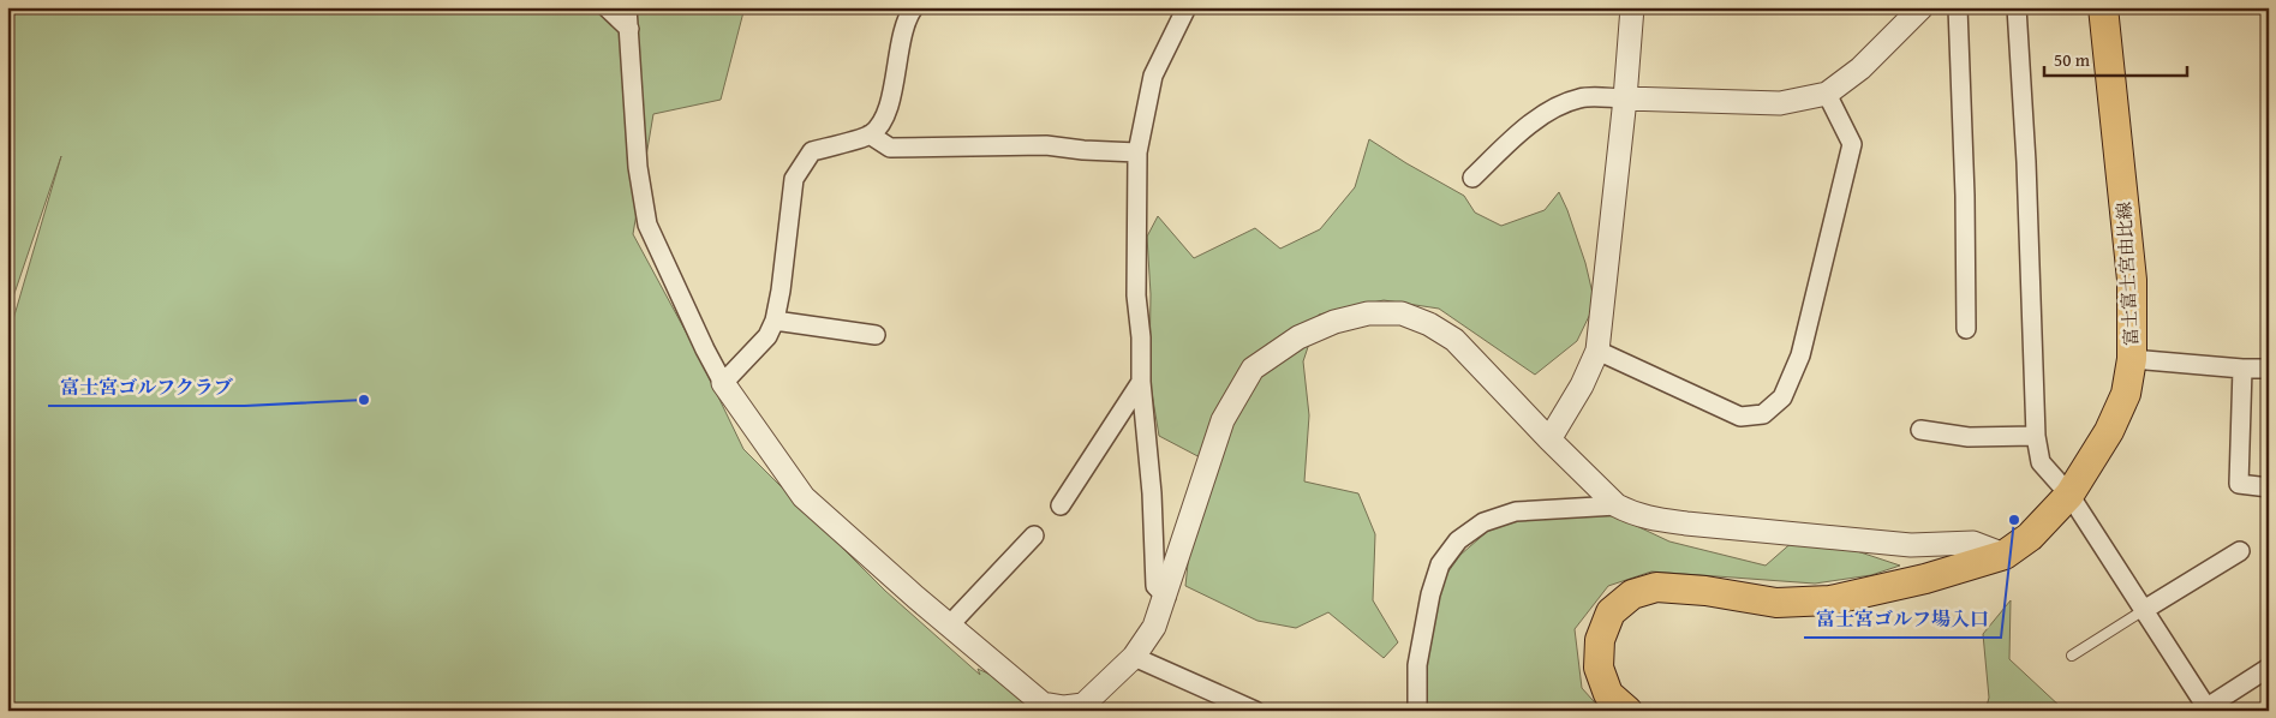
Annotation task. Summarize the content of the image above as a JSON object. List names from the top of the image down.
{
  "streets": {
    "main road": ["富士富士宮由比線"]
  },
  "places": ["富士宮ゴルフクラブ", "富士宮ゴルフ場入口"],
  "scale_bar": "50 m"
}
